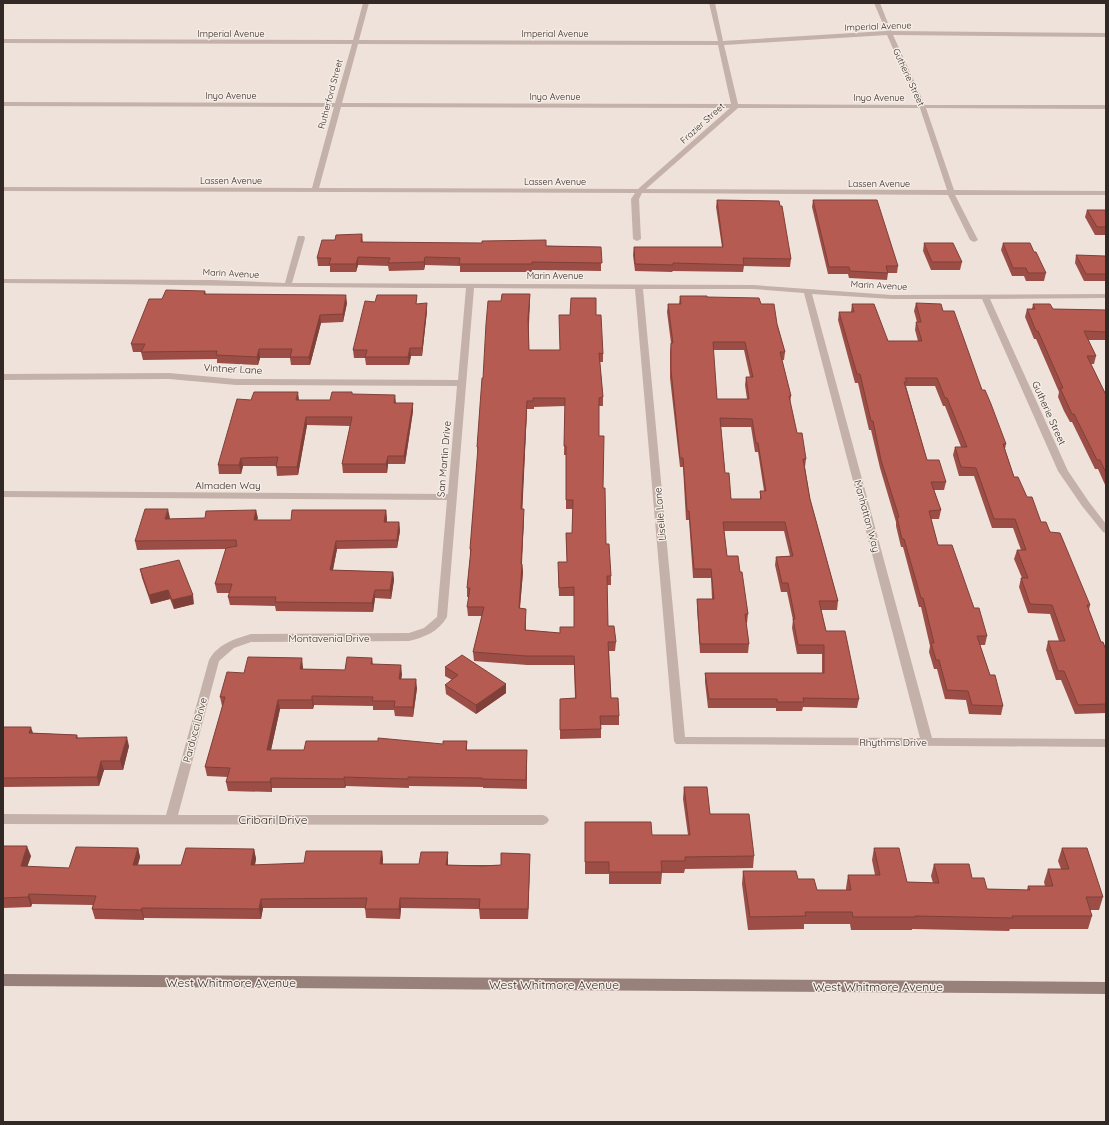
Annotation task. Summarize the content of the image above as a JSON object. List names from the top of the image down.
{
  "streets": {
    "main road": ["West Whitmore Avenue"],
    "street": [
      "Imperial Avenue",
      "Gutherie Street",
      "Rutherford Street",
      "Inyo Avenue",
      "Frazier Street",
      "Lassen Avenue",
      "Marin Avenue",
      "Vintner Lane",
      "San Martin Drive",
      "Almaden Way",
      "Liselle Lane",
      "Manhattan Way",
      "Montavenia Drive",
      "Parducci Drive",
      "Rhythms Drive",
      "Cribari Drive"
    ]
  },
  "crossings": [
    ["Imperial Avenue", "Gutherie Street"],
    ["Imperial Avenue", "Rutherford Street"],
    ["Imperial Avenue", "Frazier Street"],
    ["Gutherie Street", "Inyo Avenue"],
    ["Gutherie Street", "Lassen Avenue"],
    ["Gutherie Street", "Marin Avenue"],
    ["Rutherford Street", "Inyo Avenue"],
    ["Rutherford Street", "Lassen Avenue"],
    ["Inyo Avenue", "Frazier Street"],
    ["Frazier Street", "Lassen Avenue"],
    ["Marin Avenue", "San Martin Drive"],
    ["Marin Avenue", "Liselle Lane"],
    ["Marin Avenue", "Manhattan Way"],
    ["Vintner Lane", "San Martin Drive"],
    ["San Martin Drive", "Almaden Way"],
    ["San Martin Drive", "Montavenia Drive"],
    ["Liselle Lane", "Rhythms Drive"],
    ["Manhattan Way", "Rhythms Drive"],
    ["Montavenia Drive", "Parducci Drive"],
    ["Parducci Drive", "Cribari Drive"]
  ]
}
